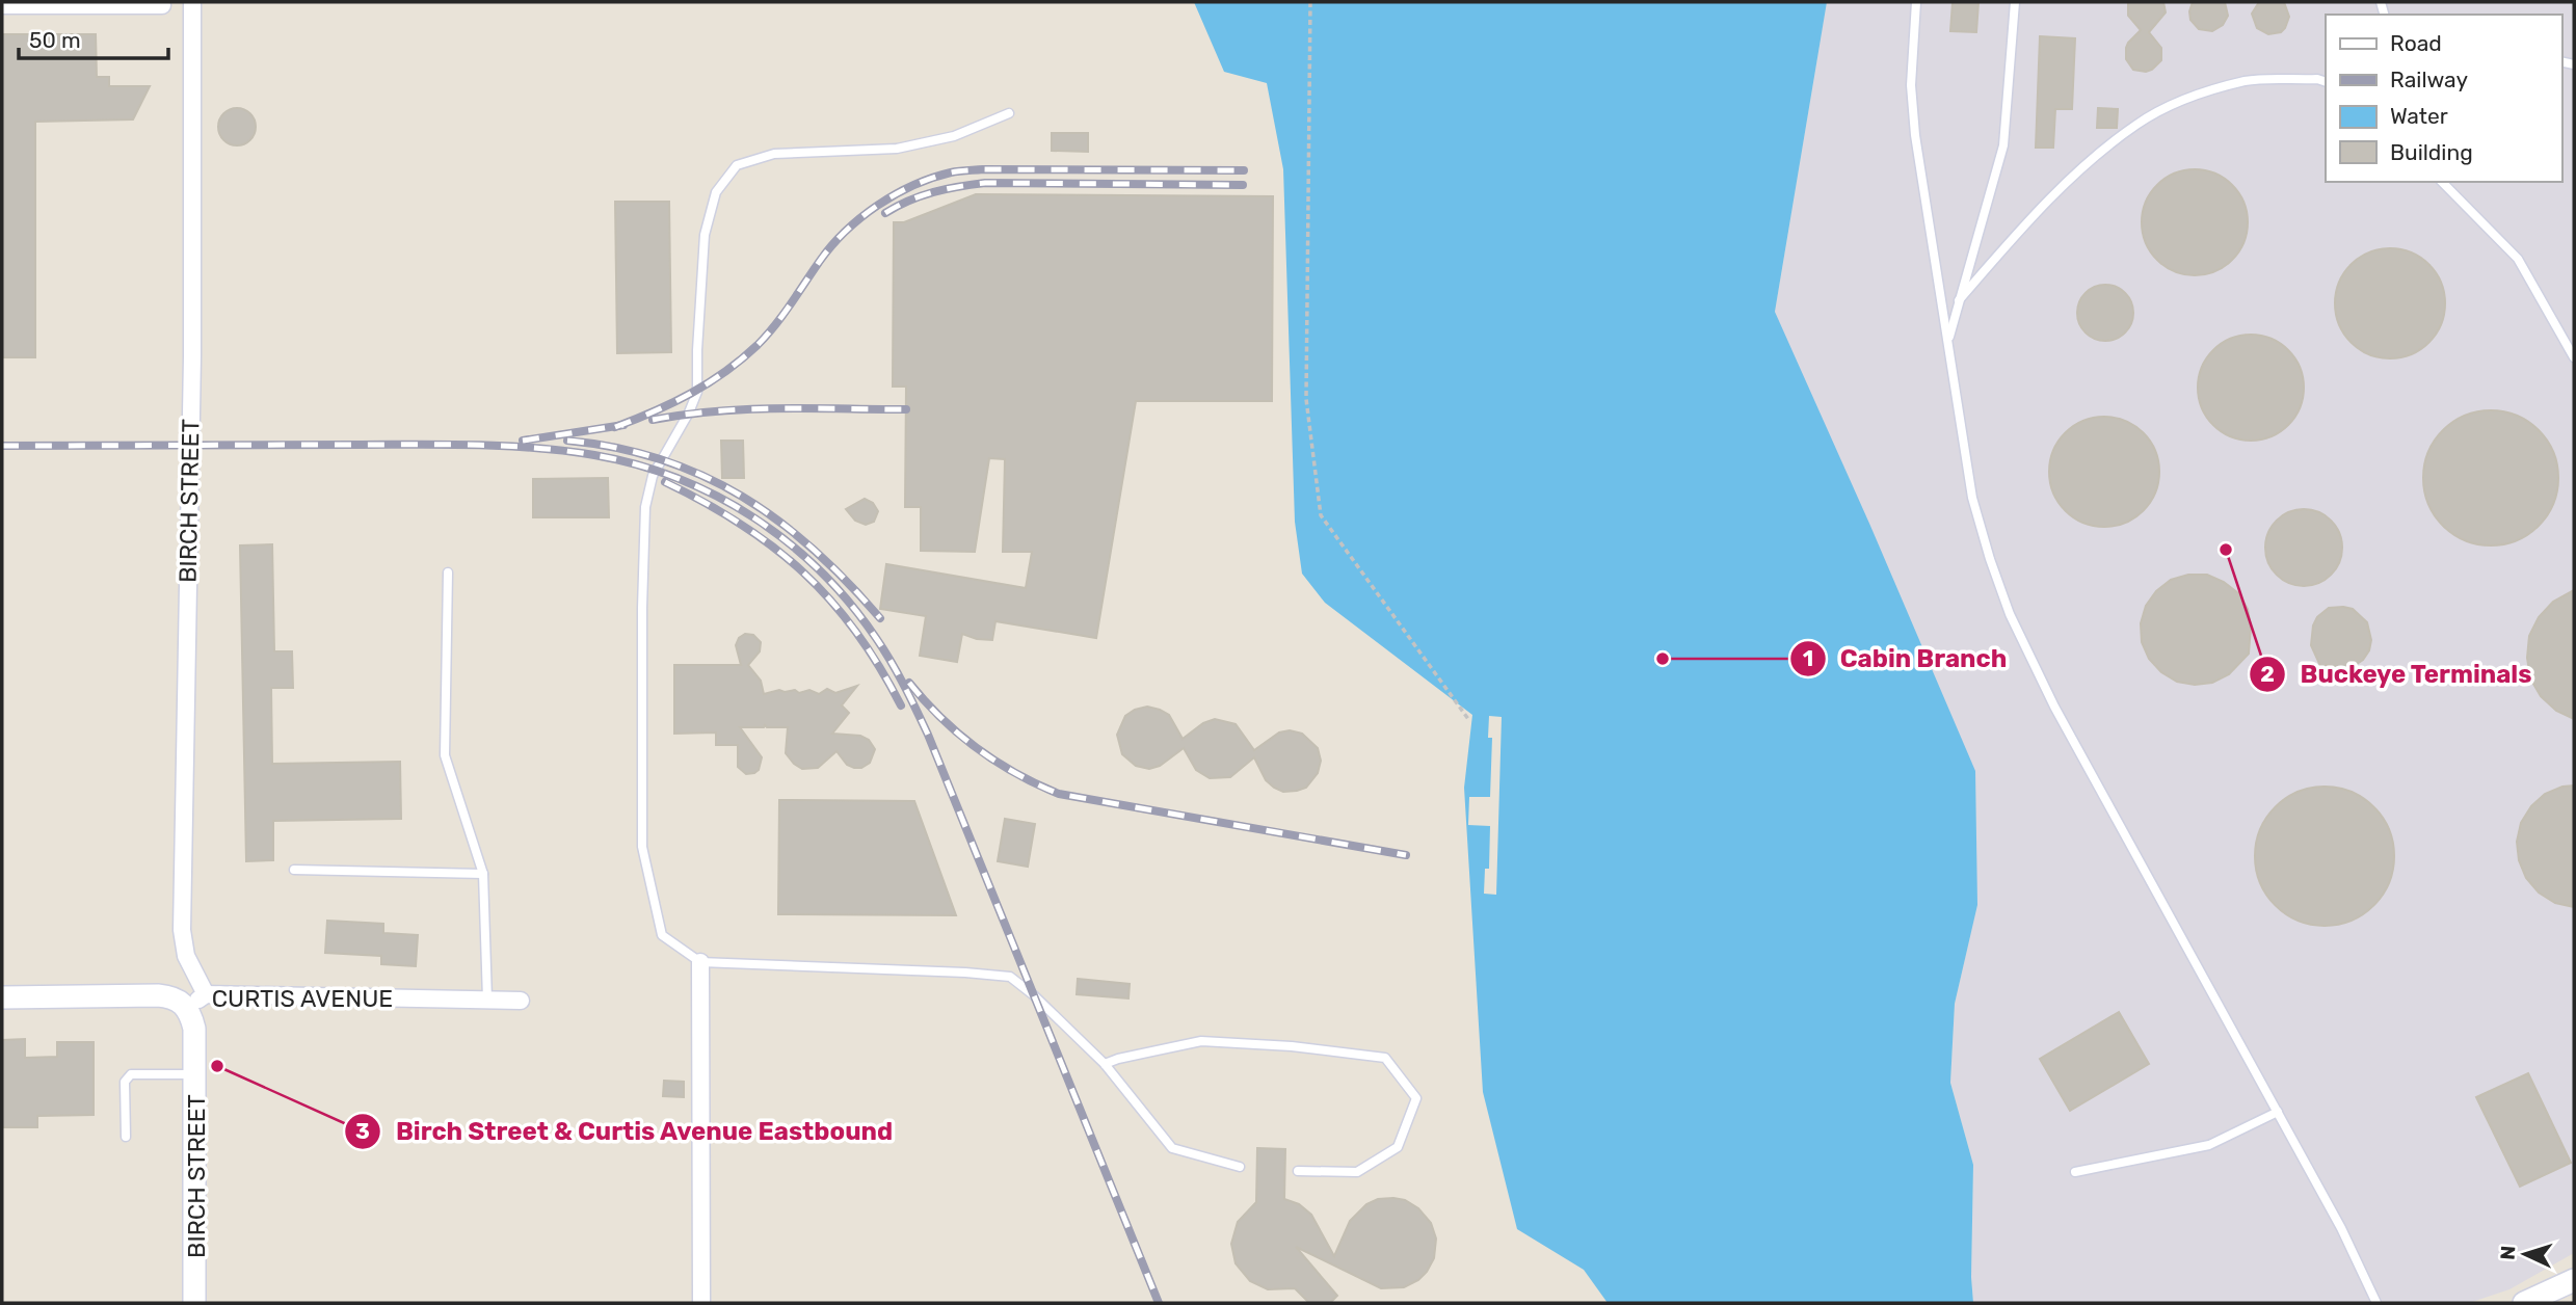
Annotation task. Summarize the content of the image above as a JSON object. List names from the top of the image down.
{
  "streets": {
    "main road": ["BIRCH STREET", "CURTIS AVENUE"]
  },
  "crossings": [
    ["BIRCH STREET", "CURTIS AVENUE"]
  ],
  "places": ["Buckeye Terminals", "Cabin Branch", "Birch Street & Curtis Avenue Eastbound"],
  "legend": [
    "Road",
    "Railway",
    "Water",
    "Building"
  ],
  "scale_bar": "50 m",
  "north": "left"
}
